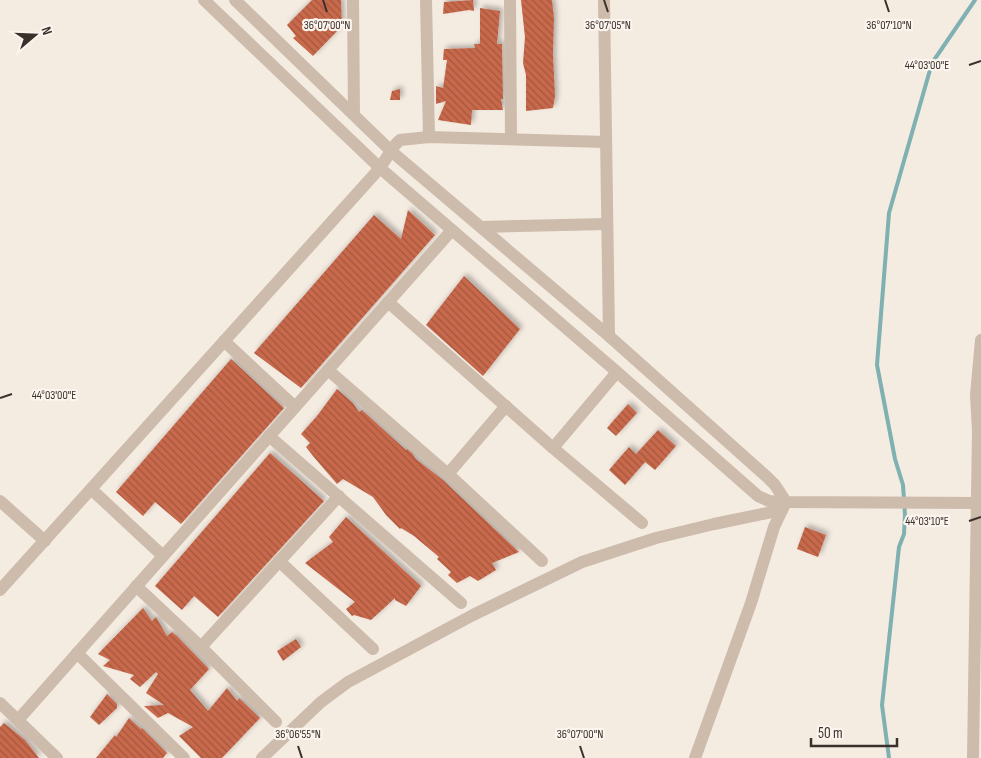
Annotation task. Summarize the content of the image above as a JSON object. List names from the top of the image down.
{
  "scale_bar": "50 m",
  "north": "right",
  "coordinates": [
    "36°07'05\"N",
    "36°07'10\"N",
    "36°07'00\"N",
    "44°03'00\"E",
    "44°03'10\"E",
    "36°06'55\"N"
  ]
}
